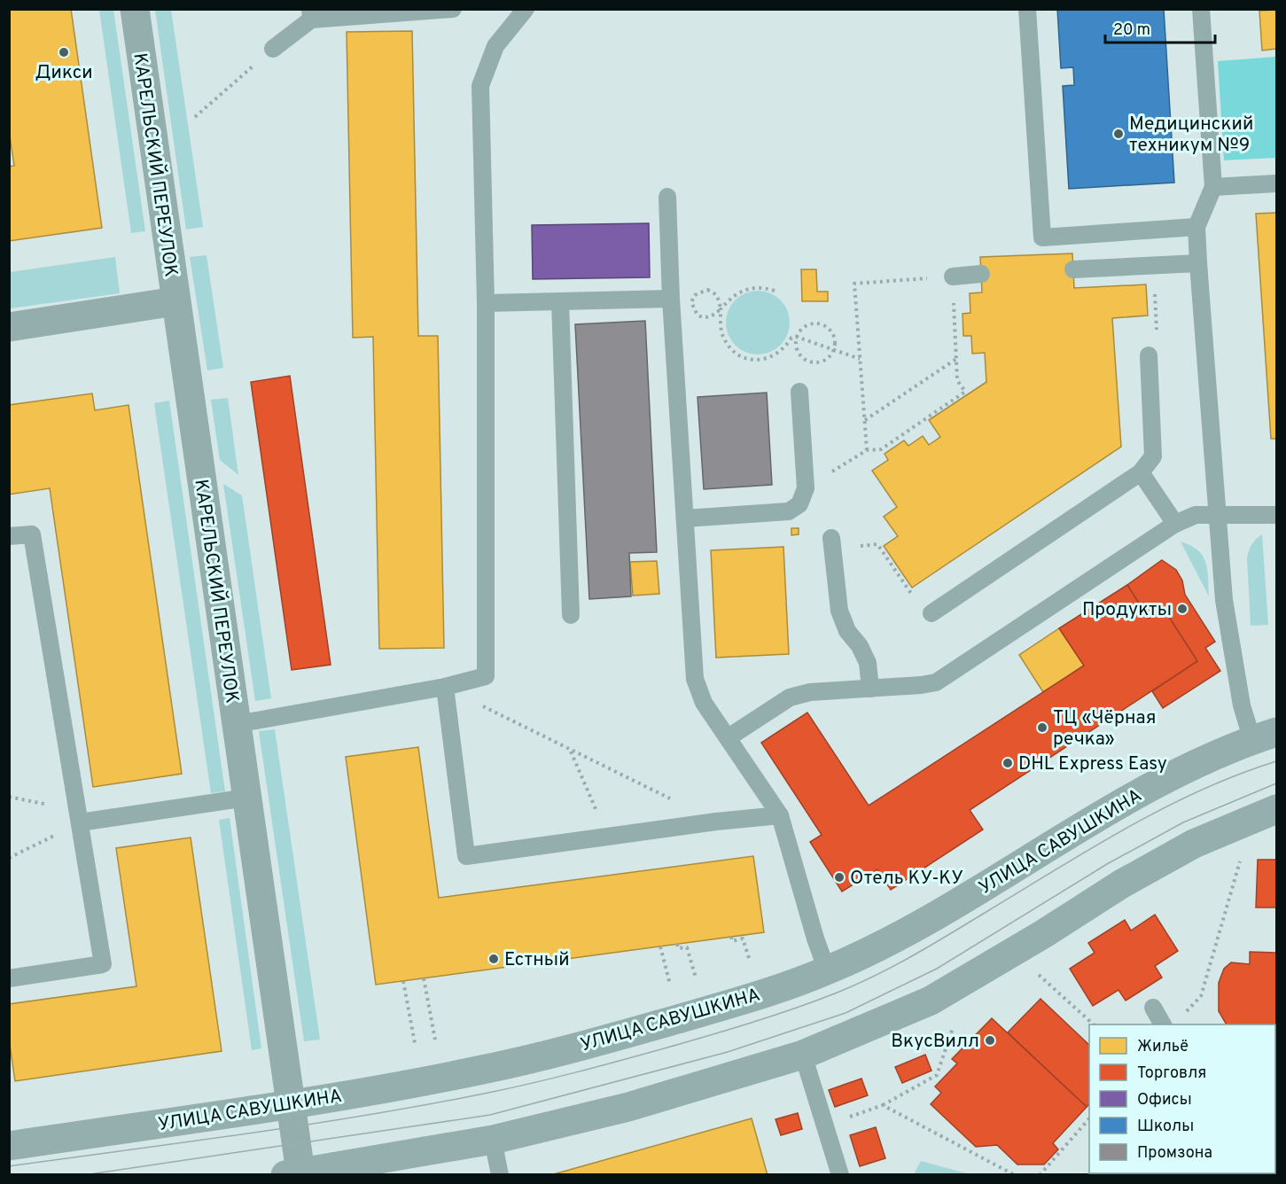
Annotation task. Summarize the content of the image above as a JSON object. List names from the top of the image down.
{
  "streets": {
    "main road": ["УЛИЦА САВУШКИНА"],
    "street": ["КАРЕЛЬСКИЙ ПЕРЕУЛОК"]
  },
  "crossings": [
    ["КАРЕЛЬСКИЙ ПЕРЕУЛОК", "УЛИЦА САВУШКИНА"]
  ],
  "places": [
    "Дикси",
    "Медицинский техникум №9",
    "Продукты",
    "ТЦ «Чёрная речка»",
    "DHL Express Easy",
    "Отель КУ-КУ",
    "Естный",
    "ВкусВилл"
  ],
  "legend": [
    "Жильё",
    "Торговля",
    "Офисы",
    "Школы",
    "Промзона"
  ],
  "scale_bar": "20 m"
}
